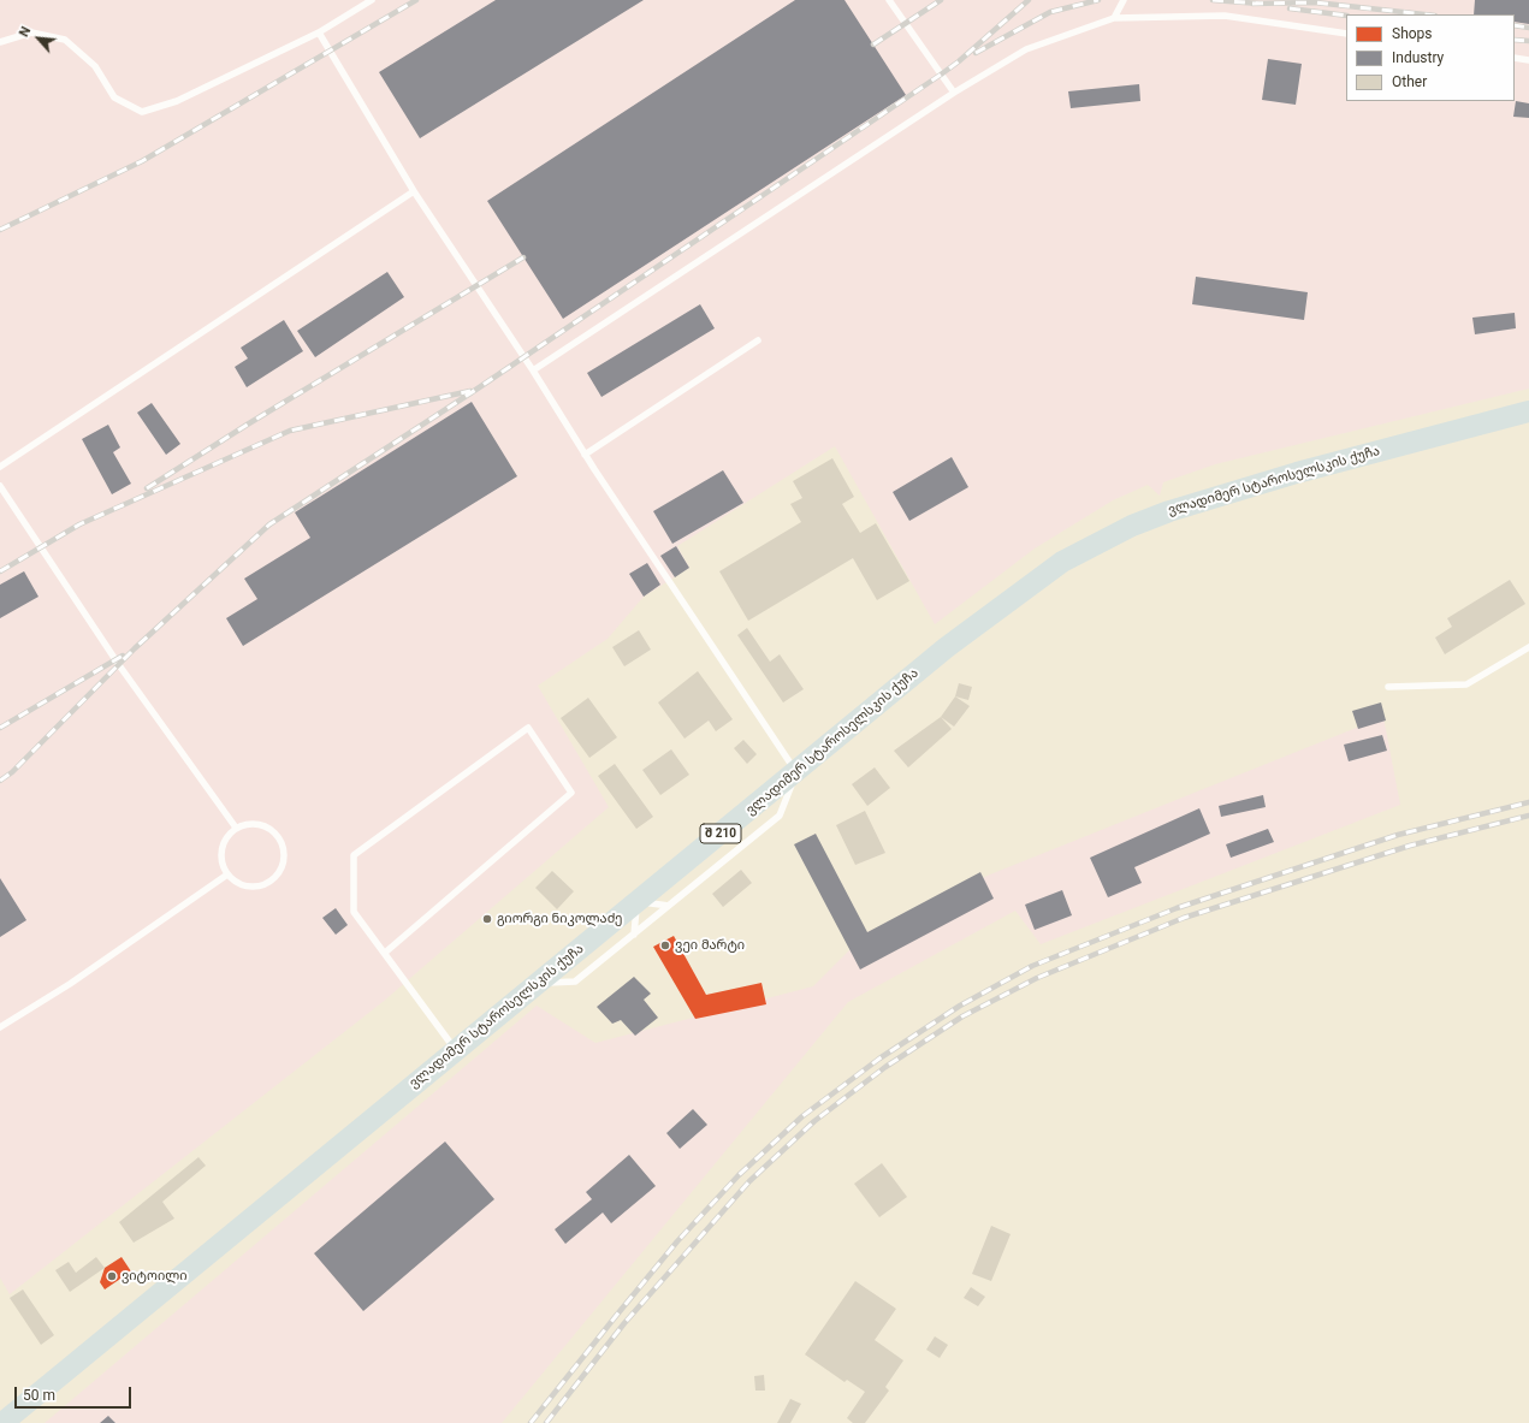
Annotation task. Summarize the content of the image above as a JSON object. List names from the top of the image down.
{
  "streets": {
    "main road": ["ვლადიმერ სტაროსელსკის ქუჩა", "შ 210"]
  },
  "places": ["გიორგი ნიკოლაძე", "ვეი მარტი", "ვიტოილი"],
  "legend": ["Shops", "Industry", "Other"],
  "scale_bar": "50 m",
  "north": "top left"
}
